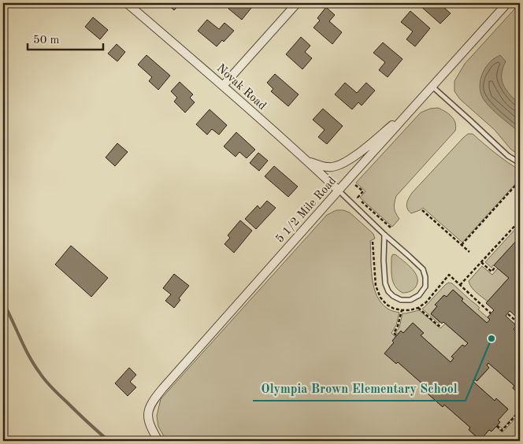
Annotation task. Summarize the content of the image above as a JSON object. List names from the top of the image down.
{
  "streets": {
    "street": ["Novak Road", "5 1/2 Mile Road"]
  },
  "crossings": [
    ["Novak Road", "5 1/2 Mile Road"]
  ],
  "places": ["Olympia Brown Elementary School"],
  "scale_bar": "50 m"
}
